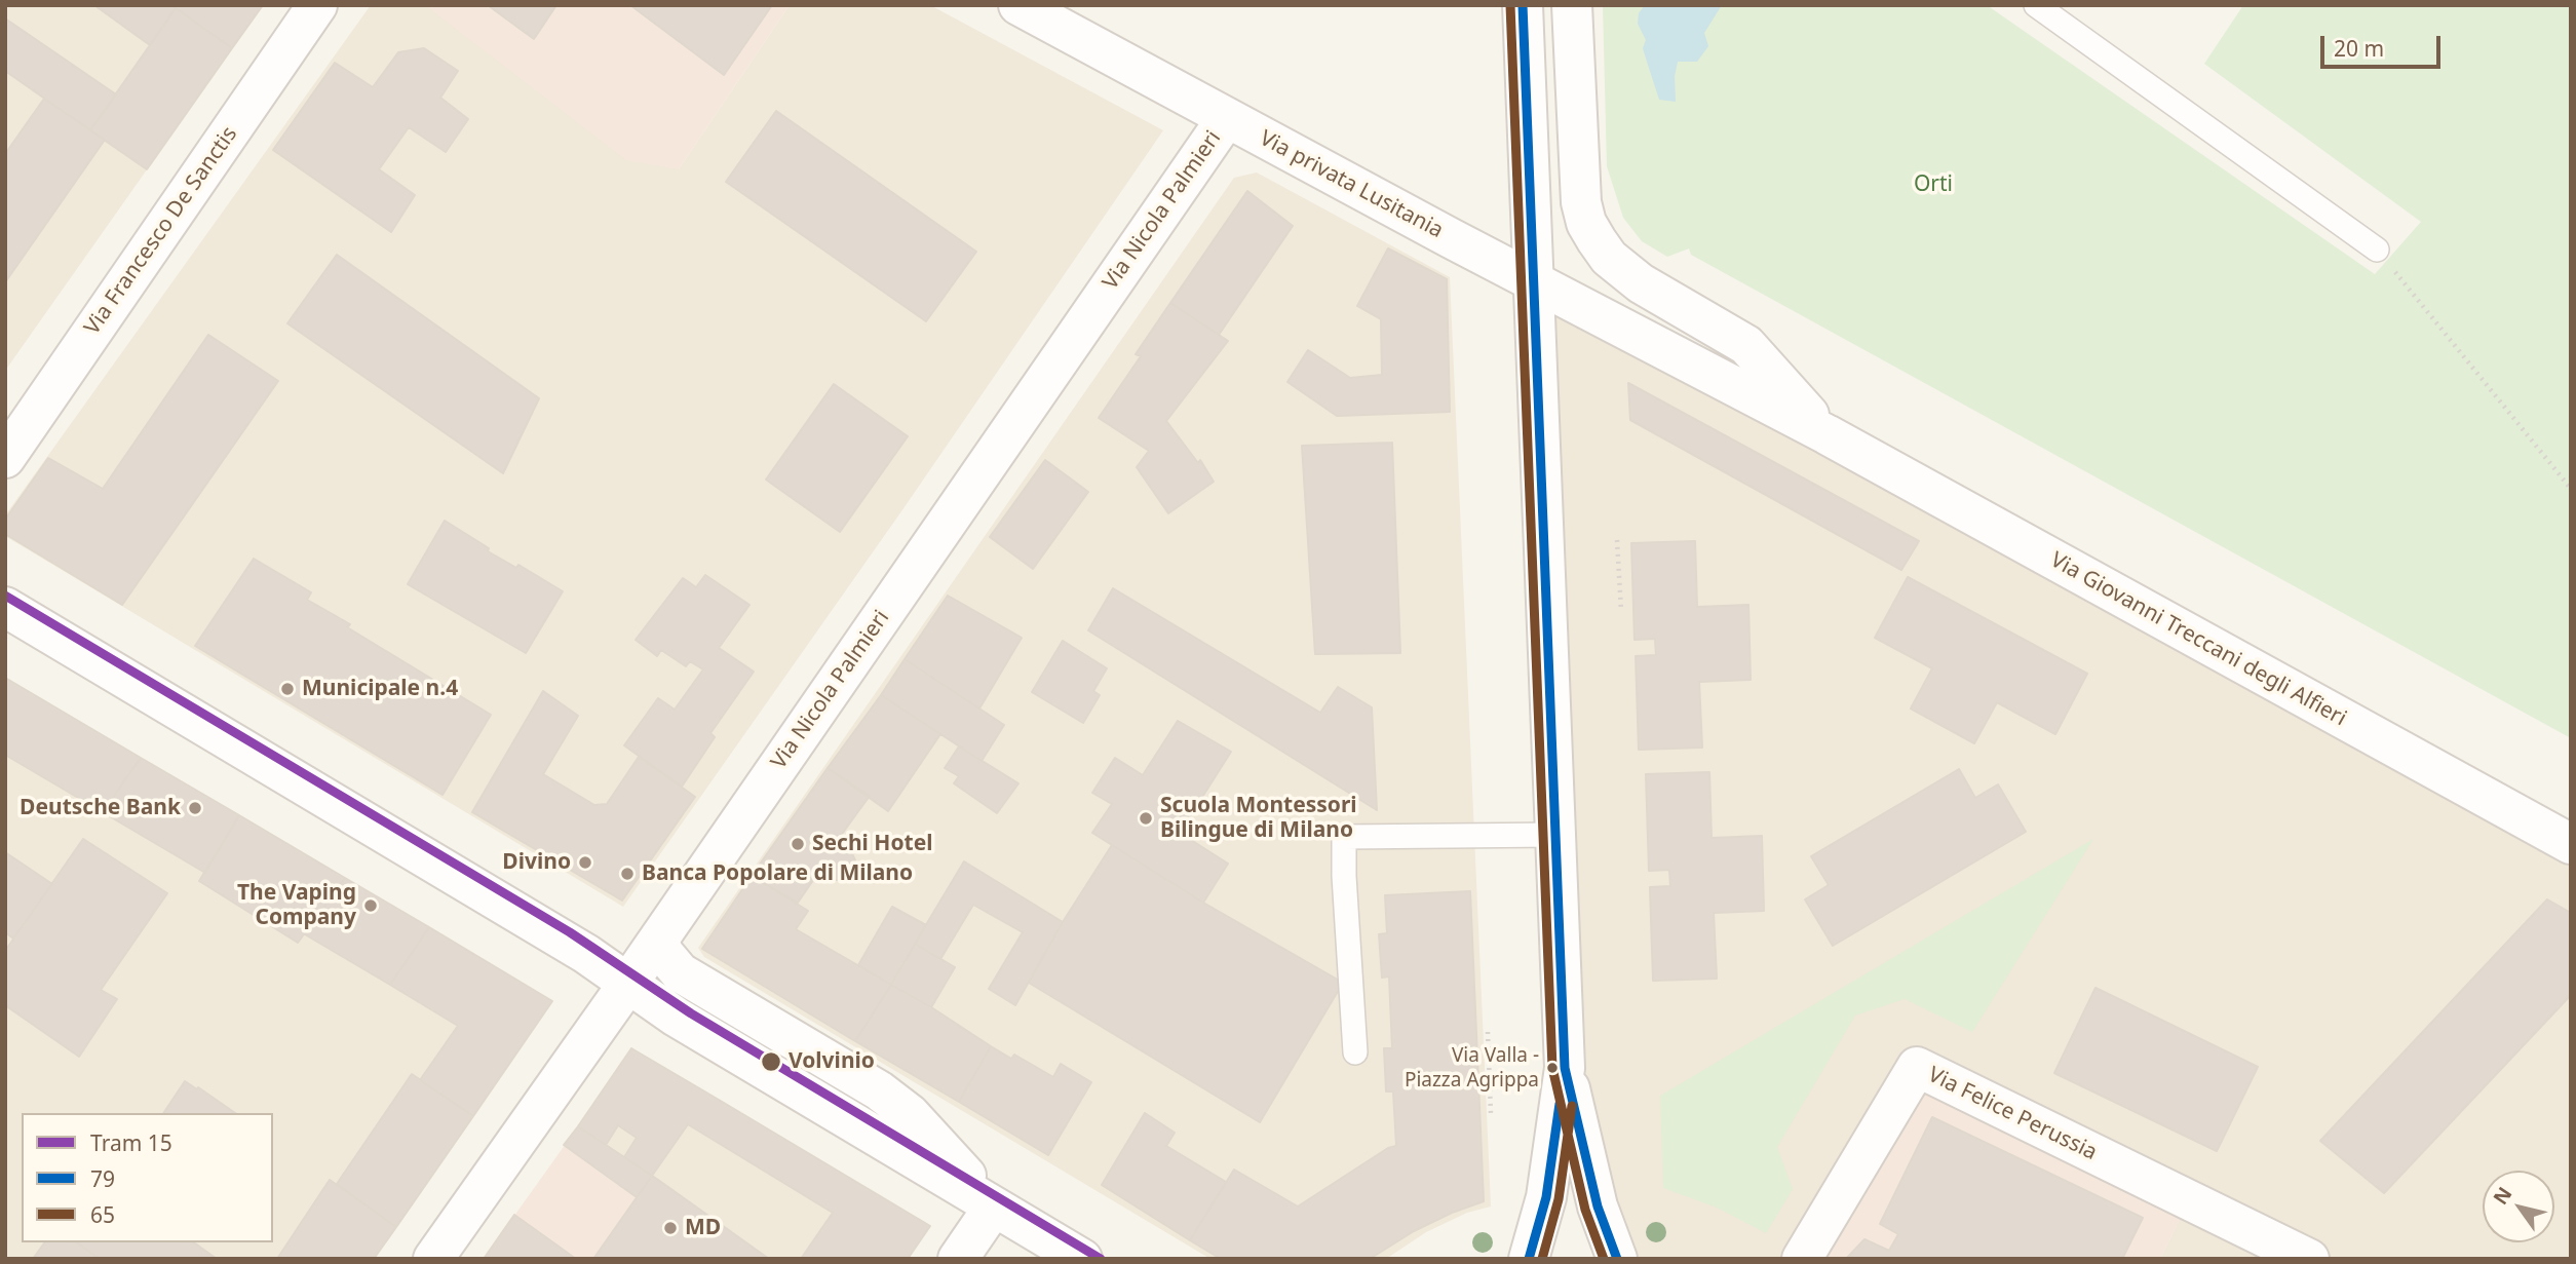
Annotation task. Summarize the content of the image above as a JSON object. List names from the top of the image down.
{
  "streets": {
    "street": [
      "Via privata Lusitania",
      "Via Nicola Palmieri",
      "Via Francesco De Sanctis",
      "Via Giovanni Treccani degli Alfieri",
      "Via Felice Perussia"
    ]
  },
  "crossings": [
    ["Via privata Lusitania", "Via Nicola Palmieri"],
    ["Via privata Lusitania", "Via Giovanni Treccani degli Alfieri"]
  ],
  "parks": ["Orti"],
  "places": [
    "Municipale n.4",
    "Deutsche Bank",
    "Scuola Montessori Bilingue di Milano",
    "Sechi Hotel",
    "Divino",
    "Banca Popolare di Milano",
    "The Vaping Company",
    "Volvinio",
    "Via Valla - Piazza Agrippa",
    "MD"
  ],
  "lines": ["transit line 79", "transit line 65", "tram line 15"],
  "legend": ["Tram 15", "79", "65"],
  "scale_bar": "20 m",
  "north": "top left"
}
